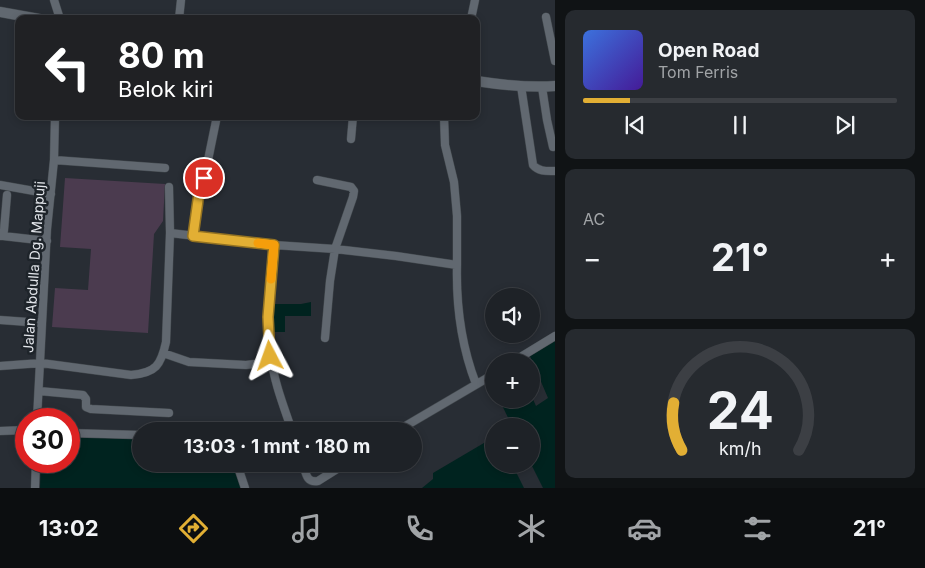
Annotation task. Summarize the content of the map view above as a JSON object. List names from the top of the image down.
{
  "streets": {
    "street": ["Jalan Abdulla Dg. Mappuji"]
  },
  "page": {
    "turn": ["80 m", "Belok kiri"],
    "song": ["Open Road", "Tom Ferris"],
    "tile": "AC",
    "heat": ["−", "21°", "+"],
    "map_buttons": ["+", "−"],
    "limit": "30",
    "trip": "13:03 · 1 mnt · 180 m",
    "tabs": ["13:02", "21°"],
    "gauge": ["24", "km/h"]
  }
}
